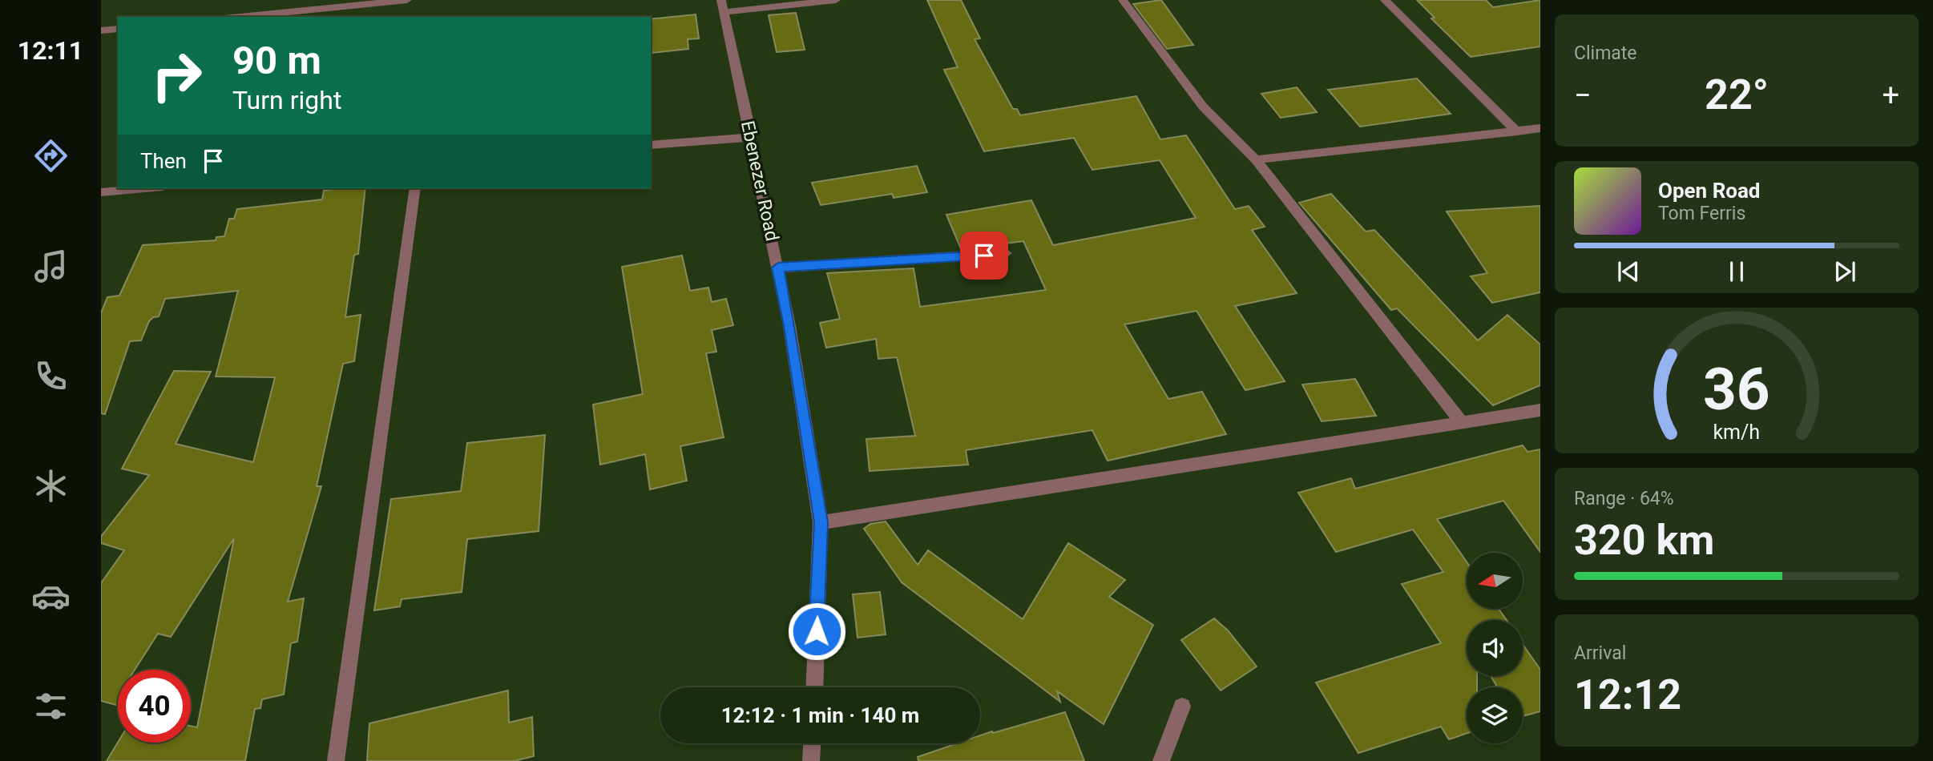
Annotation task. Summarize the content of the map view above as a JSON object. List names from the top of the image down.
{
  "streets": {
    "street": ["Ebenezer Road"]
  },
  "north": "left",
  "page": {
    "tabs": "12:11",
    "tile": [
      "Climate",
      ["Range · 64%", "320 km"],
      ["Arrival", "12:12"]
    ],
    "turn": ["90 m", "Turn right"],
    "heat": ["−", "22°", "+"],
    "then": "Then",
    "song": ["Open Road", "Tom Ferris"],
    "limit": "40",
    "trip": "12:12 · 1 min · 140 m",
    "gauge": ["36", "km/h"]
  }
}
